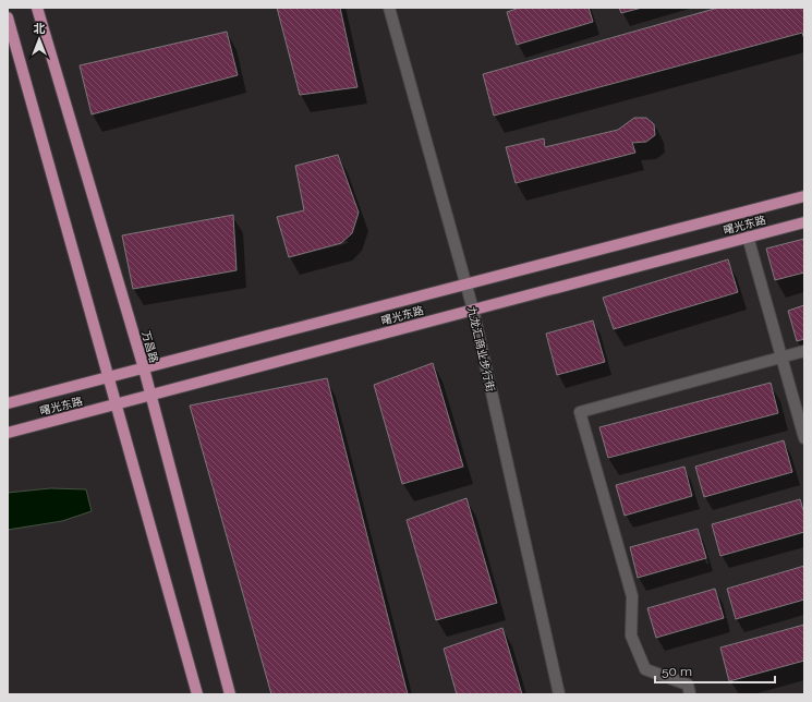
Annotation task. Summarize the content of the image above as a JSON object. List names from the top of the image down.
{
  "streets": {
    "main road": ["曙光东路", "万昌路"],
    "street": ["九龙汇商业步行街"]
  },
  "crossings": [
    ["曙光东路", "万昌路"],
    ["曙光东路", "九龙汇商业步行街"]
  ],
  "scale_bar": "50 m",
  "north": "top"
}
